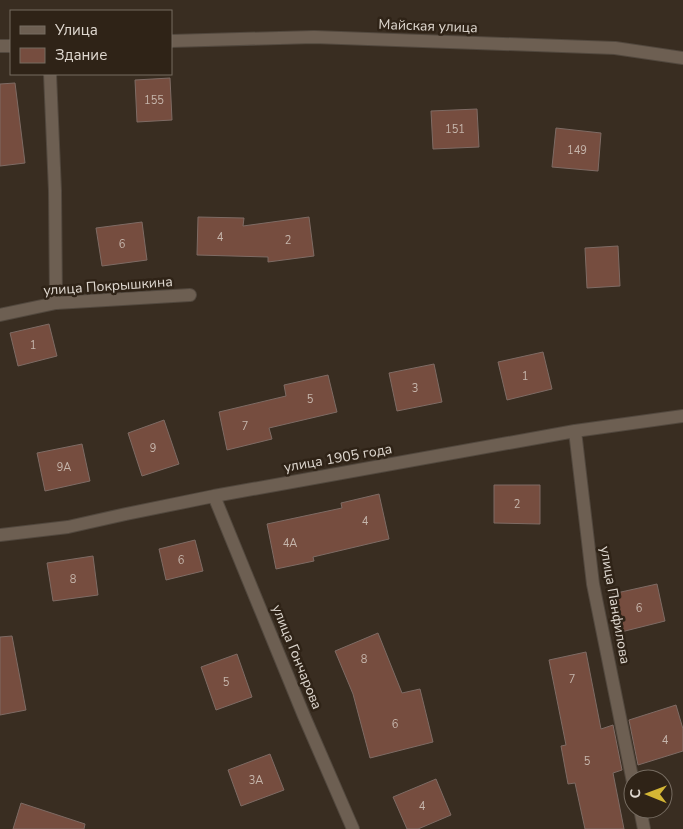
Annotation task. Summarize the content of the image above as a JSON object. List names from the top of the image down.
{
  "streets": {
    "street": [
      "Майская улица",
      "улица Покрышкина",
      "улица 1905 года",
      "улица Панфилова",
      "улица Гончарова"
    ]
  },
  "crossings": [
    ["улица 1905 года", "улица Панфилова"],
    ["улица 1905 года", "улица Гончарова"]
  ],
  "house_numbers": [
    "155",
    "151",
    "149",
    "4",
    "2",
    "6",
    "1",
    "1",
    "3",
    "5",
    "7",
    "9",
    "9А",
    "2",
    "4",
    "4А",
    "6",
    "8",
    "6",
    "8",
    "7",
    "5",
    "6",
    "4",
    "5",
    "3А",
    "4"
  ],
  "legend": ["Улица", "Здание"],
  "north": "left"
}
